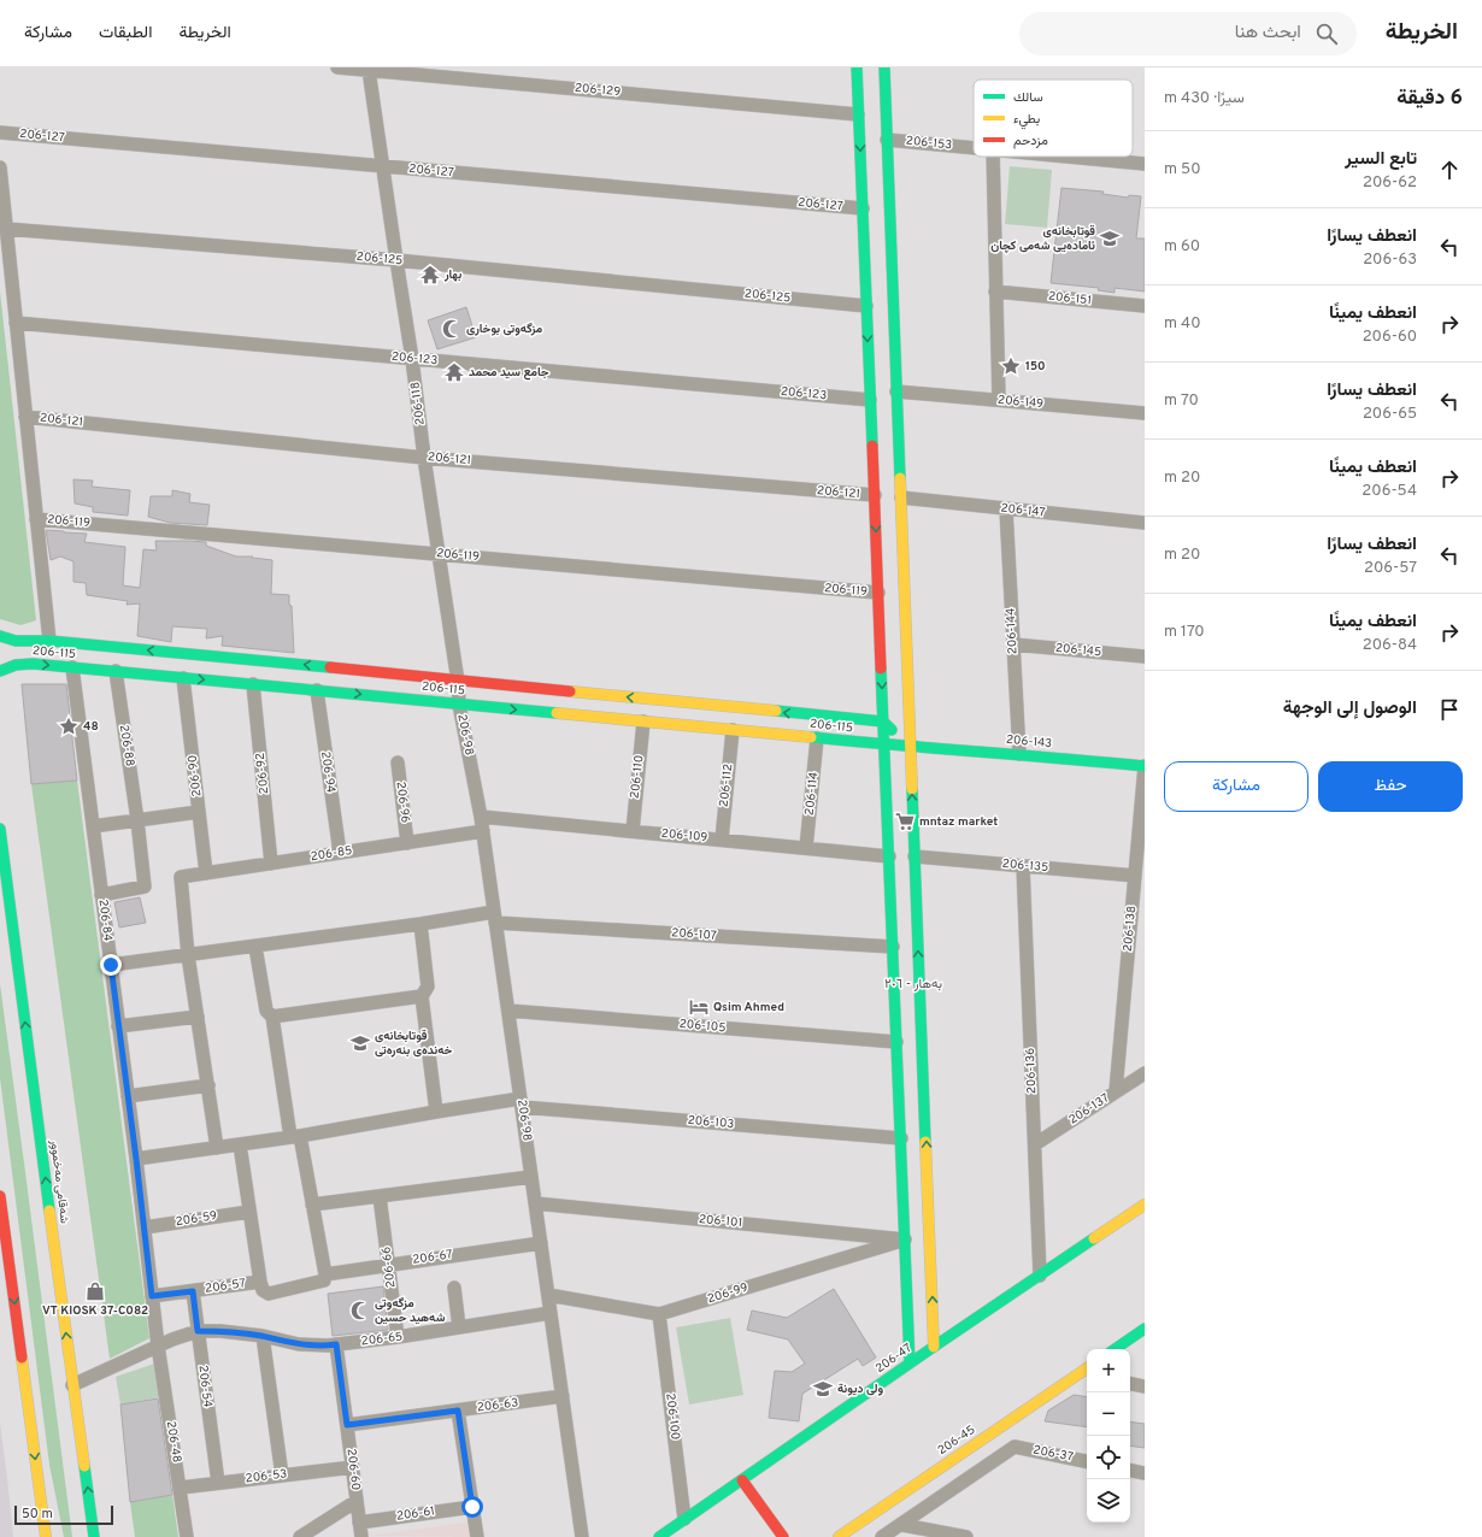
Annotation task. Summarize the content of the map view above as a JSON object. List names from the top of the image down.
{
  "streets": {
    "main road": [
      "206-115",
      "206-143",
      "شەقامی مەخموور",
      "206-47",
      "206-45"
    ],
    "street": [
      "206-129",
      "206-127",
      "206-153",
      "206-125",
      "206-151",
      "206-123",
      "206-149",
      "206-118",
      "206-121",
      "206-147",
      "206-119",
      "206-144",
      "206-145",
      "206-98",
      "206-88",
      "206-94",
      "206-92",
      "206-90",
      "206-110",
      "206-112",
      "206-114",
      "206-96",
      "206-109",
      "206-85",
      "206-135",
      "206-84",
      "206-138",
      "206-107",
      "206-105",
      "206-136",
      "206-137",
      "206-103",
      "206-59",
      "206-101",
      "206-67",
      "206-66",
      "206-57",
      "206-99",
      "206-65",
      "206-54",
      "206-63",
      "206-100",
      "206-48",
      "206-37",
      "206-60",
      "206-53",
      "206-61"
    ]
  },
  "crossings": [
    ["206-129", "206-118"],
    ["206-127", "206-118"],
    ["206-125", "206-118"],
    ["206-123", "206-118"],
    ["206-118", "206-121"],
    ["206-118", "206-119"],
    ["206-118", "206-115"],
    ["206-118", "206-98"],
    ["206-147", "206-144"],
    ["206-144", "206-145"],
    ["206-144", "206-143"],
    ["206-115", "206-98"],
    ["206-115", "206-143"],
    ["206-115", "206-88"],
    ["206-115", "206-94"],
    ["206-115", "206-92"],
    ["206-115", "206-90"],
    ["206-115", "206-110"],
    ["206-115", "206-112"],
    ["206-115", "206-114"],
    ["206-115", "206-84"],
    ["206-98", "206-109"],
    ["206-98", "206-85"],
    ["206-98", "206-107"],
    ["206-98", "206-105"],
    ["206-98", "206-103"],
    ["206-98", "206-101"],
    ["206-98", "206-67"],
    ["206-98", "206-99"],
    ["206-98", "206-65"],
    ["206-98", "206-63"],
    ["206-143", "206-138"],
    ["206-88", "206-84"],
    ["206-94", "206-85"],
    ["206-92", "206-85"],
    ["206-90", "206-85"],
    ["206-110", "206-109"],
    ["206-112", "206-109"],
    ["206-114", "206-109"],
    ["206-96", "206-85"],
    ["206-85", "206-107"],
    ["206-135", "206-138"],
    ["206-135", "206-136"],
    ["206-84", "206-107"],
    ["206-84", "206-103"],
    ["206-84", "206-59"],
    ["206-84", "206-57"],
    ["206-84", "206-65"],
    ["206-84", "206-48"],
    ["206-138", "206-137"],
    ["206-136", "206-137"],
    ["206-136", "206-47"],
    ["شەقامی مەخموور", "206-65"],
    ["206-101", "206-99"],
    ["206-67", "206-66"],
    ["206-67", "206-57"],
    ["206-66", "206-65"],
    ["206-57", "206-54"],
    ["206-99", "206-100"],
    ["206-65", "206-54"],
    ["206-65", "206-48"],
    ["206-65", "206-60"],
    ["206-47", "206-100"],
    ["206-54", "206-53"],
    ["206-63", "206-60"],
    ["206-48", "206-53"],
    ["206-60", "206-53"],
    ["206-60", "206-61"]
  ],
  "districts": ["بەهار - ٢٠٦"],
  "places": {
    "school or university": ["قوتابخانەی ئامادەیی شەمی کچان", "قوتابخانەی خەندەی بنەرەتی", "ولی دیونة"],
    "temple": ["بهار", "جامع سيد محمد"],
    "mosque": ["مزگەوتی بوخاری", "مزگەوتی شەهید حسين"],
    "place": ["150", "48"],
    "supermarket": ["mntaz market"],
    "hotel": ["Qsim Ahmed"],
    "shop": ["VT KIOSK 37-C082"]
  },
  "legend": ["سالك", "بطيء", "مزدحم"],
  "scale_bar": "50 m",
  "page": {
    "header": "الخريطة",
    "search": "ابحث هنا",
    "nav": ["الخريطة", "الطبقات", "مشاركة"],
    "heading": ["6 دقيقة", "سيرًا · 430 m"],
    "list": [
      ["تابع السير", "206-62", "50 m"],
      ["انعطف يسارًا", "206-63", "60 m"],
      ["انعطف يمينًا", "206-60", "40 m"],
      ["انعطف يسارًا", "206-65", "70 m"],
      ["انعطف يمينًا", "206-54", "20 m"],
      ["انعطف يسارًا", "206-57", "20 m"],
      ["انعطف يمينًا", "206-84", "170 m"],
      "الوصول إلى الوجهة"
    ],
    "buttons": ["حفظ", "مشاركة"],
    "map_buttons": ["+", "−"],
    "scale": "50 m"
  }
}
